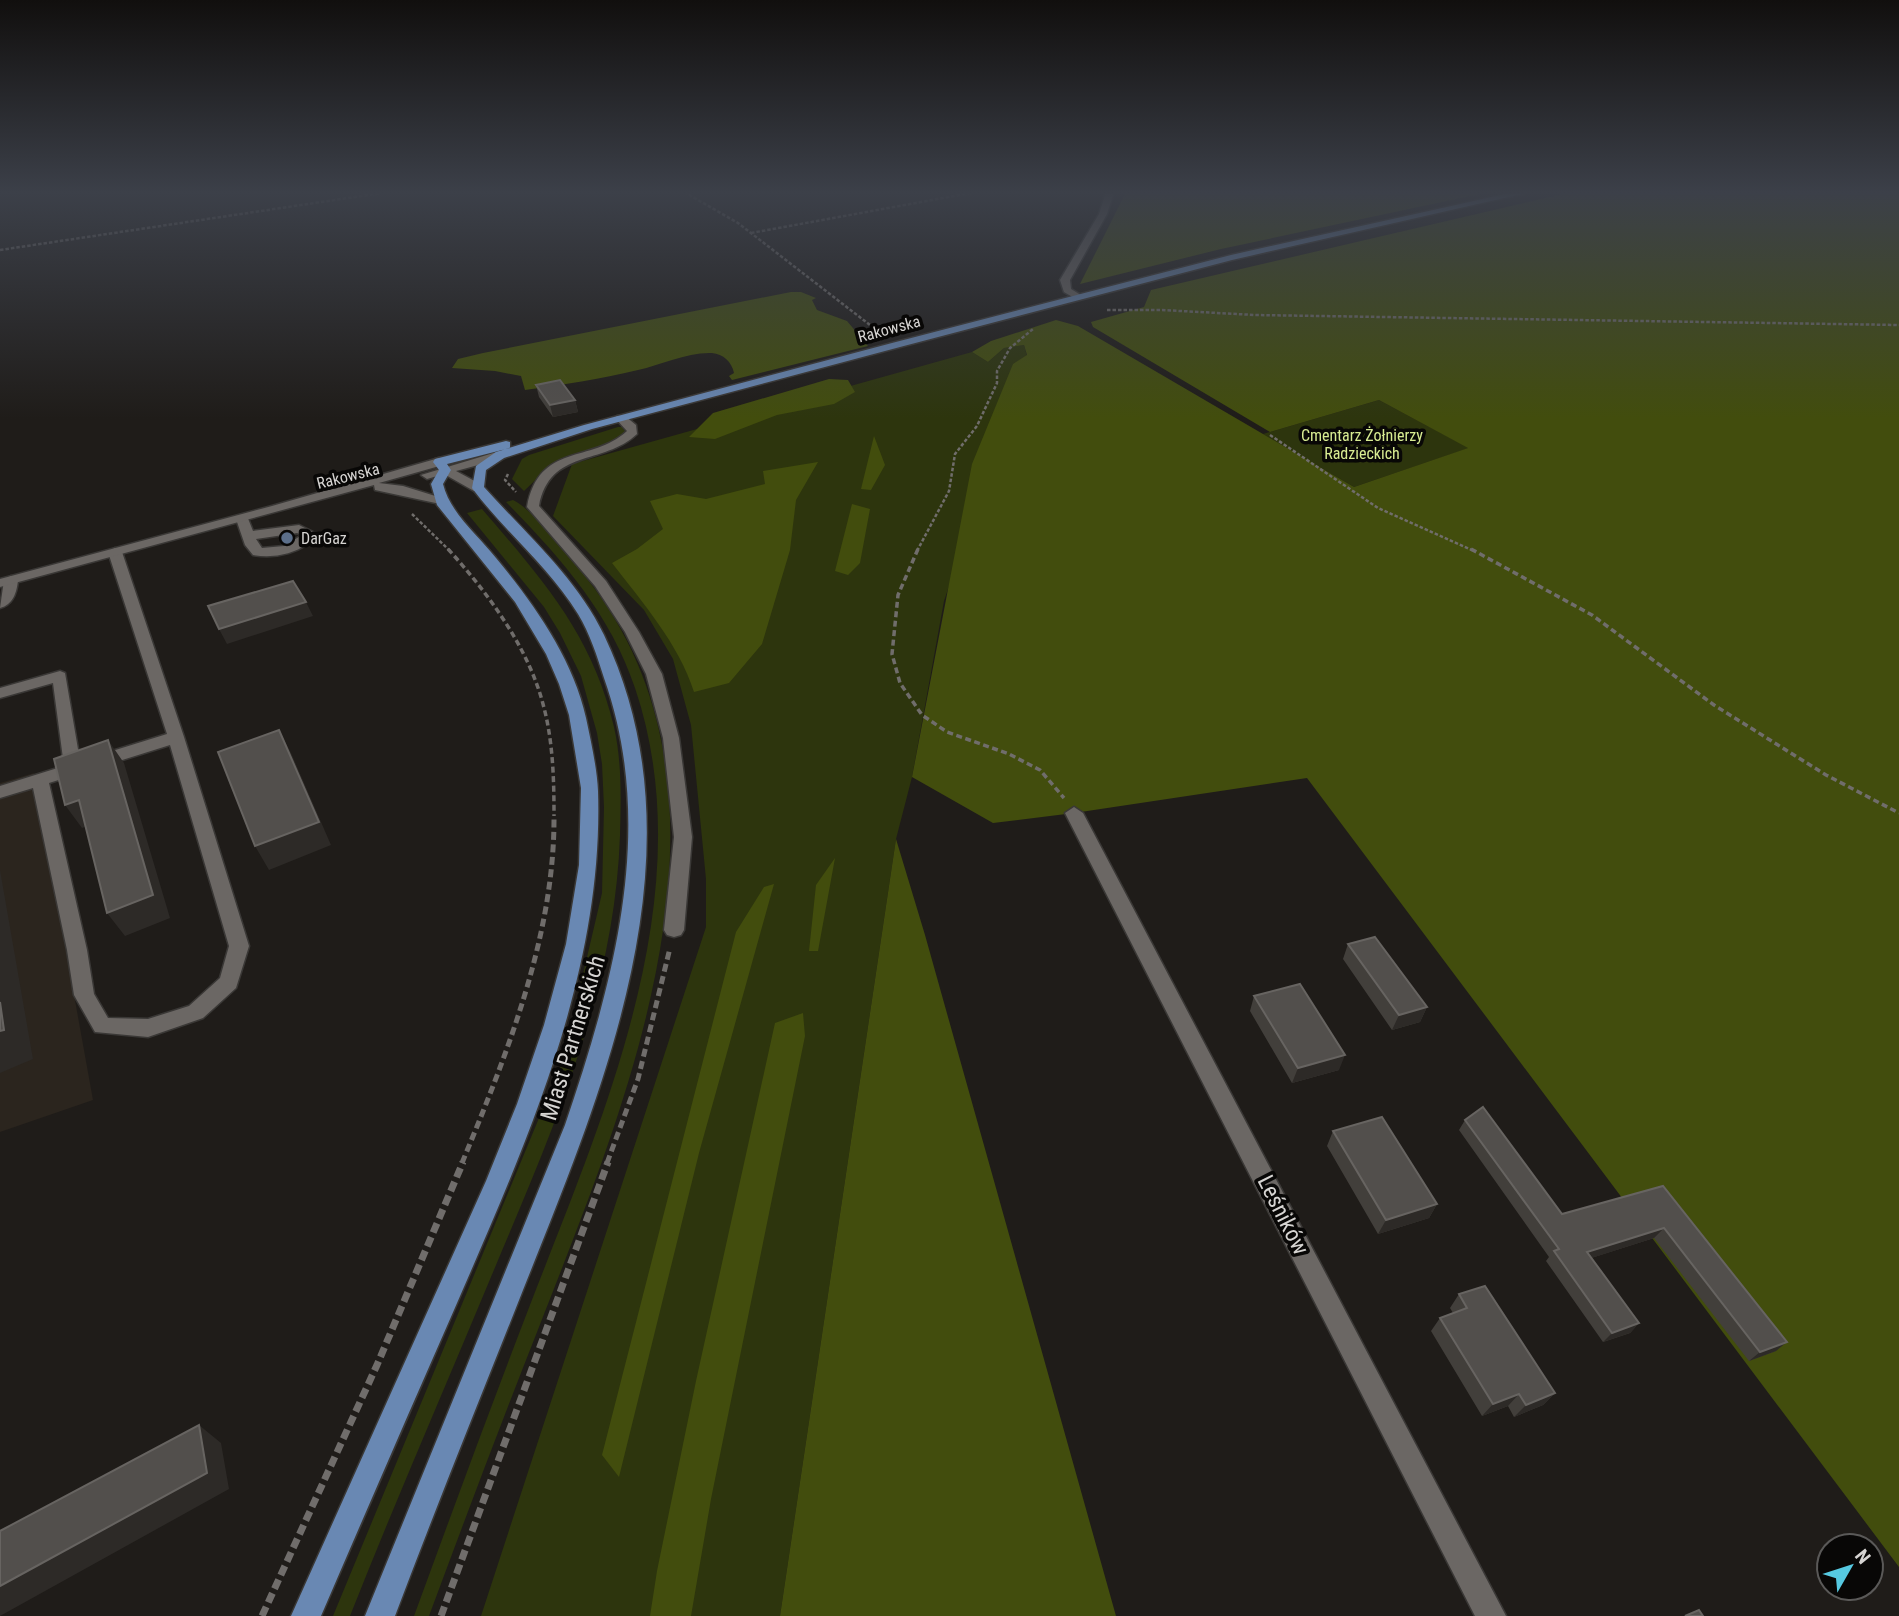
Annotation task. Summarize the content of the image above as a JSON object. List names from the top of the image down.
{
  "streets": {
    "main road": ["Rakowska", "Miast Partnerskich"],
    "street": ["Leśników"]
  },
  "crossings": [
    ["Rakowska", "Miast Partnerskich"]
  ],
  "parks": ["Cmentarz Żołnierzy Radzieckich"],
  "places": ["DarGaz"],
  "north": "top right"
}
